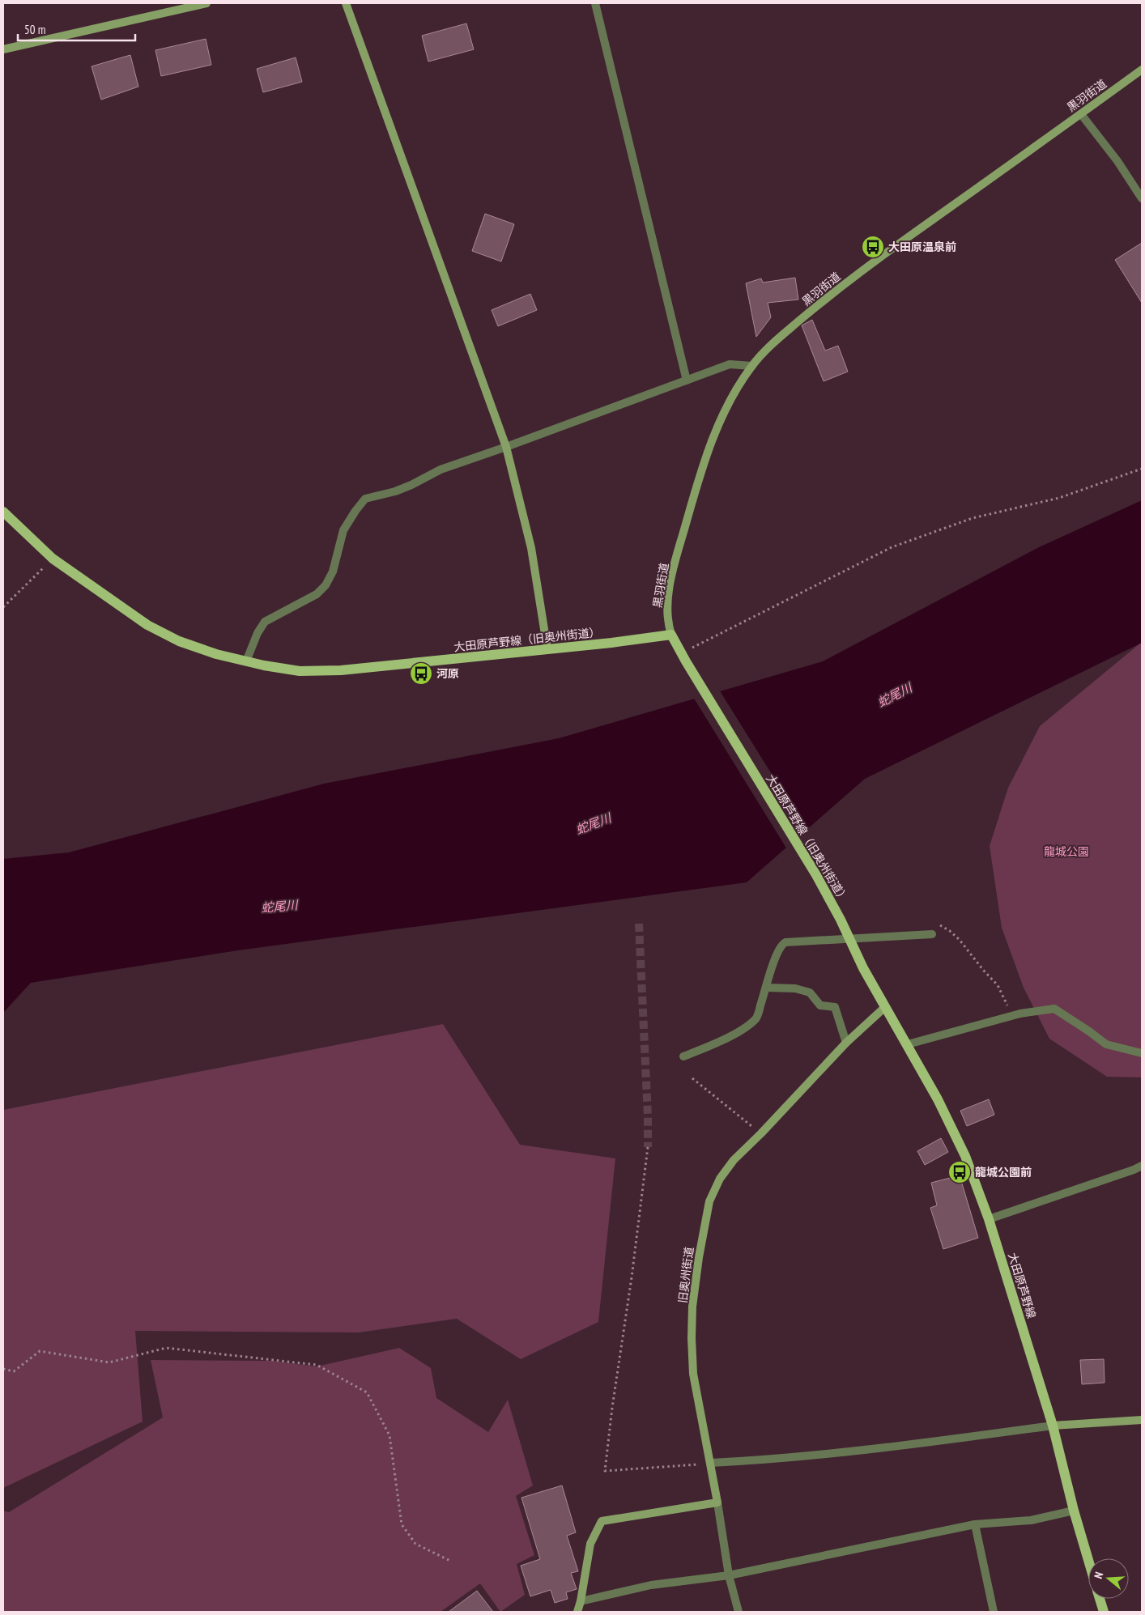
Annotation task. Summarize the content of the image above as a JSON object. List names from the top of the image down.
{
  "streets": {
    "main road": ["大田原芦野線（旧奥州街道）", "大田原芦野線"],
    "street": ["黒羽街道", "旧奥州街道"]
  },
  "crossings": [
    ["黒羽街道", "大田原芦野線（旧奥州街道）"],
    ["大田原芦野線（旧奥州街道）", "旧奥州街道"],
    ["大田原芦野線（旧奥州街道）", "大田原芦野線"],
    ["旧奥州街道", "大田原芦野線"]
  ],
  "water": ["蛇尾川"],
  "parks": ["龍城公園"],
  "places": {
    "bus stop": ["大田原温泉前", "河原", "龍城公園前"]
  },
  "scale_bar": "50 m",
  "north": "left"
}
